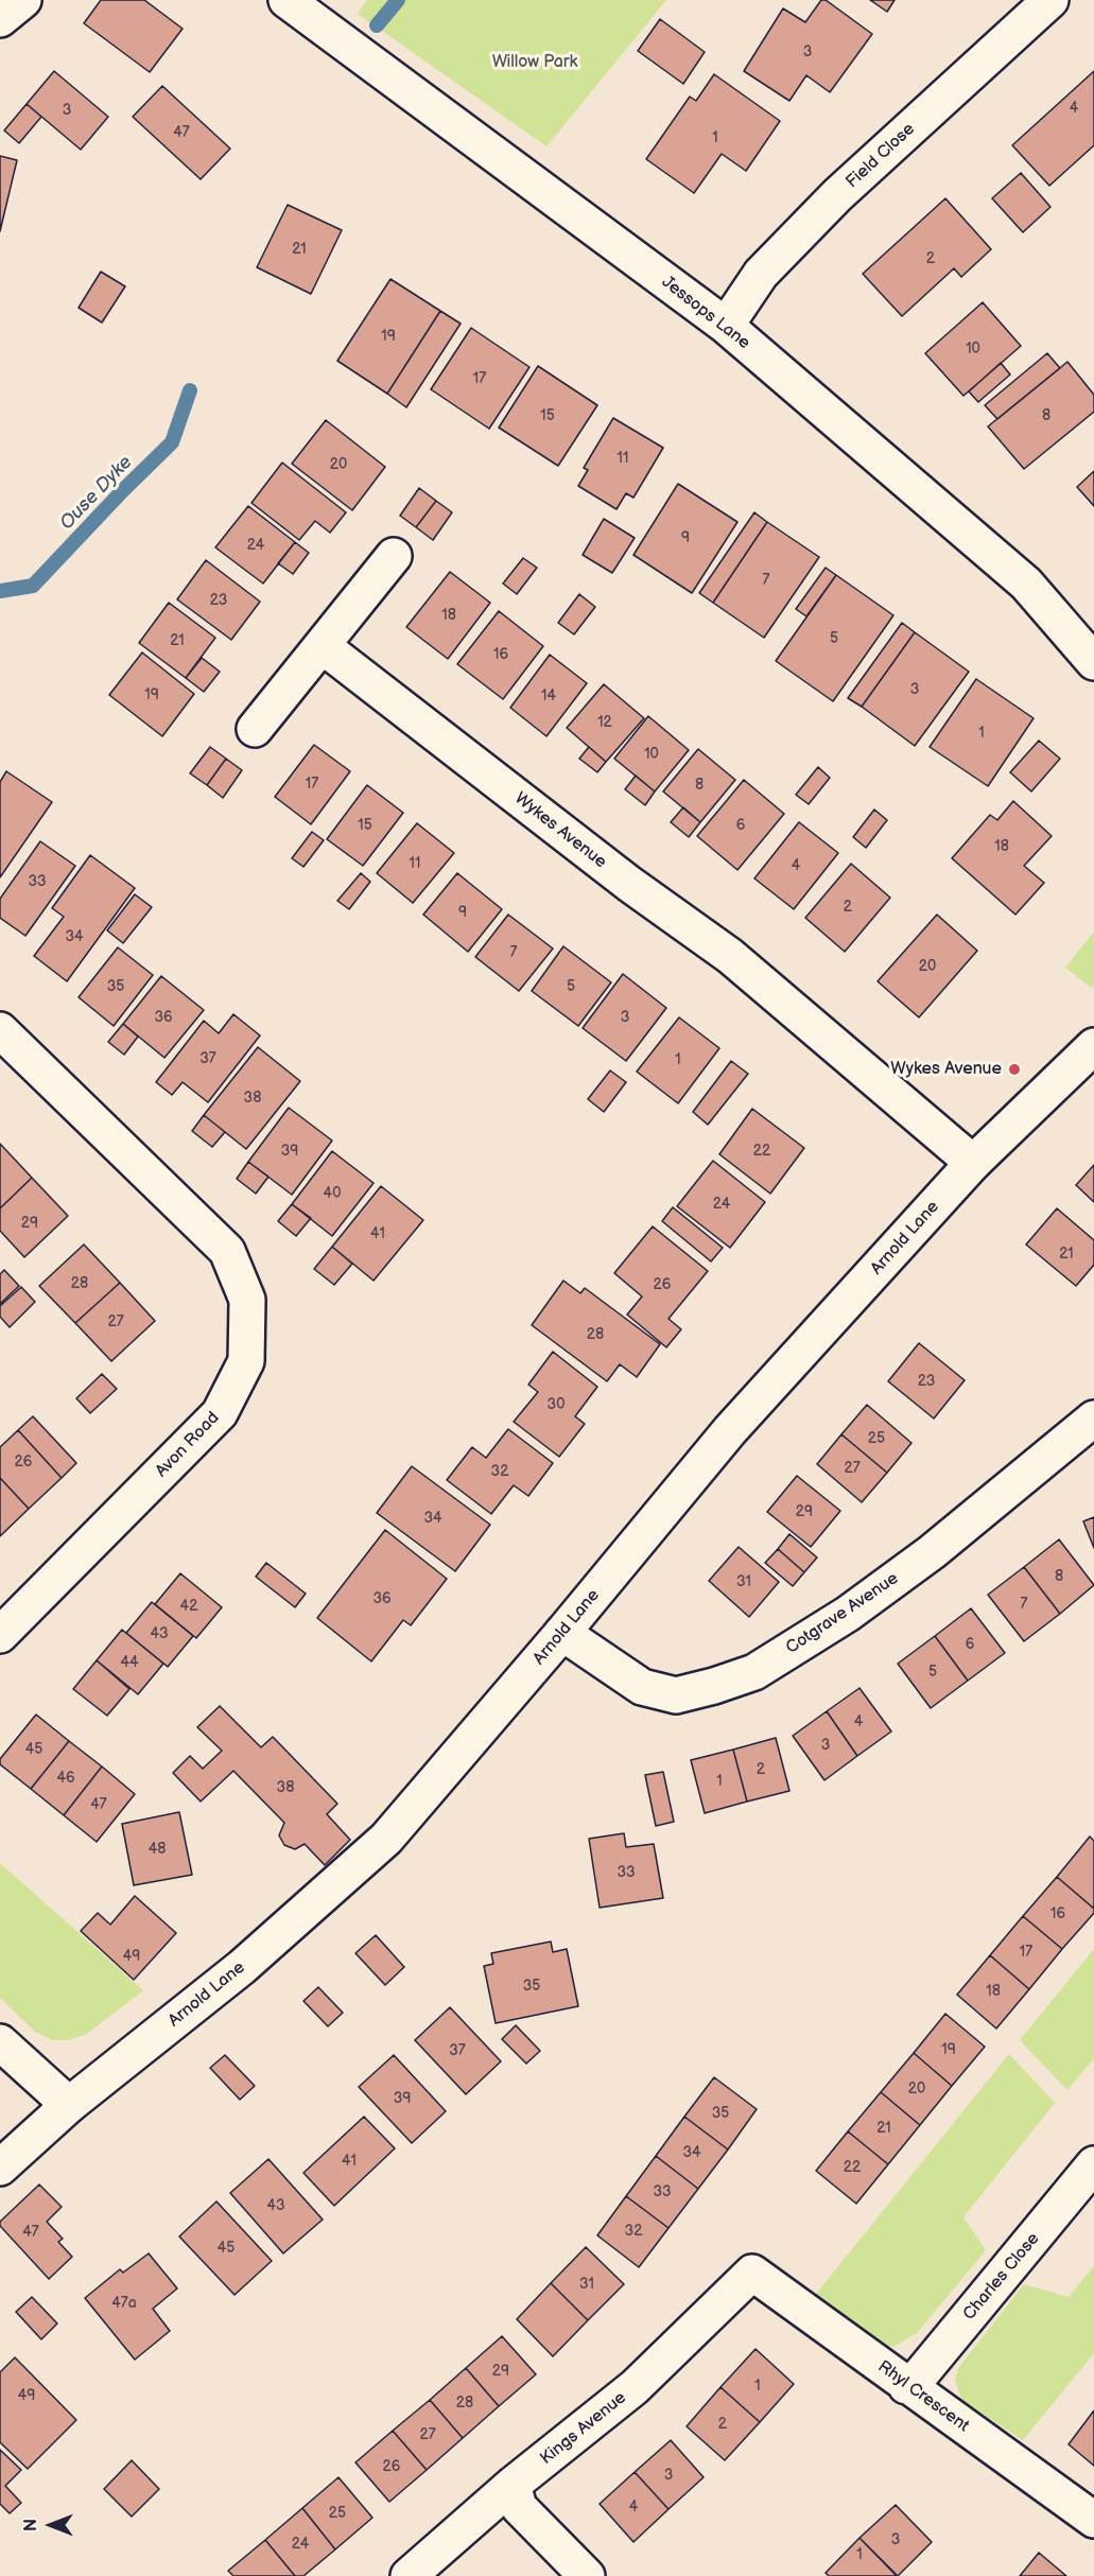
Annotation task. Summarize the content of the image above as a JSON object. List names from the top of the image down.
{
  "streets": {
    "street": [
      "Field Close",
      "Jessops Lane",
      "Wykes Avenue",
      "Arnold Lane",
      "Avon Road",
      "Cotgrave Avenue",
      "Charles Close",
      "Rhyl Crescent",
      "Kings Avenue"
    ]
  },
  "crossings": [
    ["Field Close", "Jessops Lane"],
    ["Wykes Avenue", "Arnold Lane"],
    ["Arnold Lane", "Cotgrave Avenue"],
    ["Charles Close", "Rhyl Crescent"],
    ["Rhyl Crescent", "Kings Avenue"]
  ],
  "water": ["Ouse Dyke"],
  "parks": ["Willow Park"],
  "places": ["Wykes Avenue"],
  "house_numbers": [
    "3",
    "4",
    "3",
    "47",
    "1",
    "21",
    "2",
    "19",
    "10",
    "17",
    "15",
    "8",
    "11",
    "20",
    "9",
    "24",
    "7",
    "23",
    "18",
    "5",
    "21",
    "16",
    "3",
    "19",
    "14",
    "12",
    "1",
    "10",
    "17",
    "8",
    "15",
    "6",
    "18",
    "11",
    "4",
    "33",
    "2",
    "9",
    "34",
    "7",
    "20",
    "35",
    "5",
    "36",
    "3",
    "37",
    "1",
    "38",
    "39",
    "22",
    "40",
    "24",
    "29",
    "41",
    "21",
    "28",
    "26",
    "27",
    "28",
    "23",
    "30",
    "25",
    "26",
    "27",
    "32",
    "29",
    "34",
    "8",
    "31",
    "36",
    "7",
    "42",
    "43",
    "6",
    "44",
    "5",
    "4",
    "3",
    "45",
    "2",
    "46",
    "1",
    "38",
    "47",
    "48",
    "33",
    "16",
    "17",
    "49",
    "35",
    "18",
    "19",
    "37",
    "20",
    "39",
    "35",
    "21",
    "34",
    "41",
    "22",
    "33",
    "43",
    "32",
    "47",
    "45",
    "31",
    "47a",
    "29",
    "1",
    "49",
    "28",
    "2",
    "27",
    "26",
    "3",
    "4",
    "25",
    "3",
    "24",
    "1"
  ],
  "north": "left"
}
